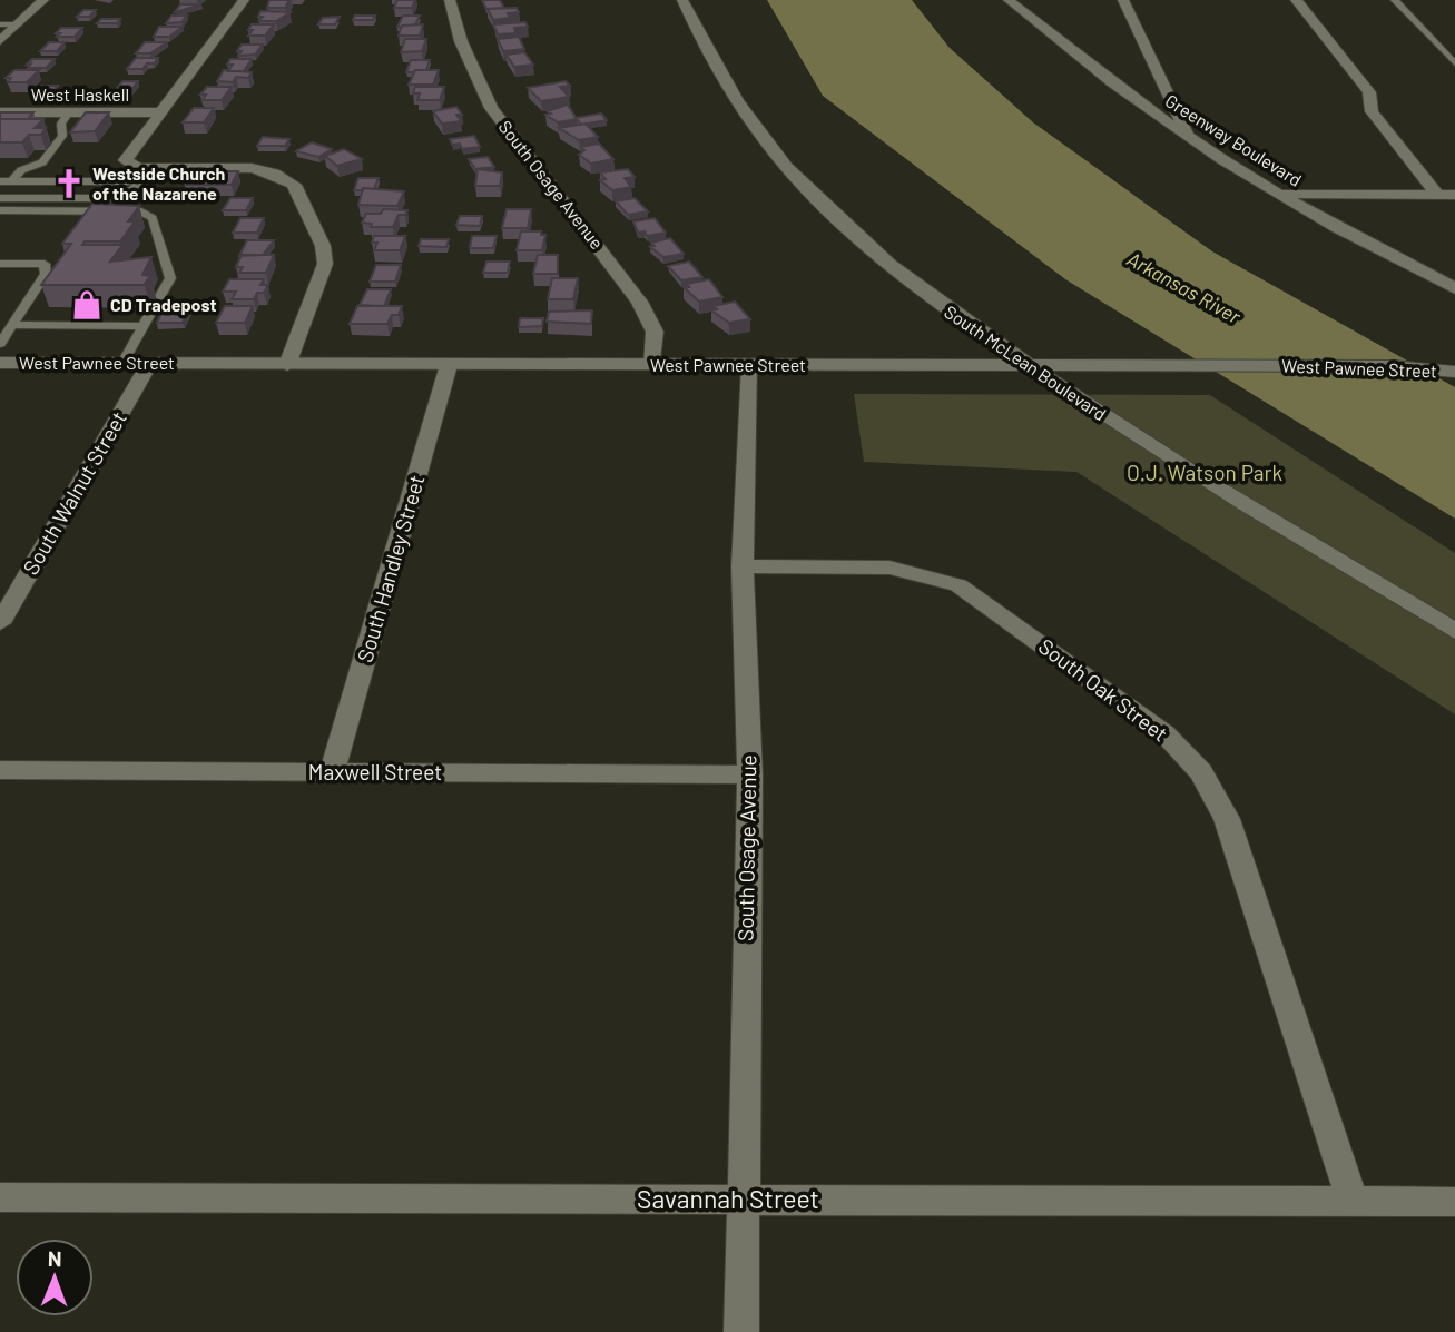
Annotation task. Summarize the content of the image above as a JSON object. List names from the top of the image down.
{
  "streets": {
    "street": [
      "West Haskell",
      "Greenway Boulevard",
      "South Osage Avenue",
      "West Pawnee Street",
      "South McLean Boulevard",
      "South Walnut Street",
      "South Handley Street",
      "South Oak Street",
      "Maxwell Street",
      "Savannah Street"
    ]
  },
  "crossings": [
    ["South Osage Avenue", "West Pawnee Street"],
    ["South Osage Avenue", "South Oak Street"],
    ["South Osage Avenue", "Maxwell Street"],
    ["South Osage Avenue", "Savannah Street"],
    ["West Pawnee Street", "South McLean Boulevard"],
    ["West Pawnee Street", "South Walnut Street"],
    ["West Pawnee Street", "South Handley Street"],
    ["South Handley Street", "Maxwell Street"],
    ["South Oak Street", "Savannah Street"]
  ],
  "water": ["Arkansas River"],
  "parks": ["O.J. Watson Park"],
  "places": {
    "church": ["Westside Church of the Nazarene"],
    "shop": ["CD Tradepost"]
  },
  "north": "top"
}
